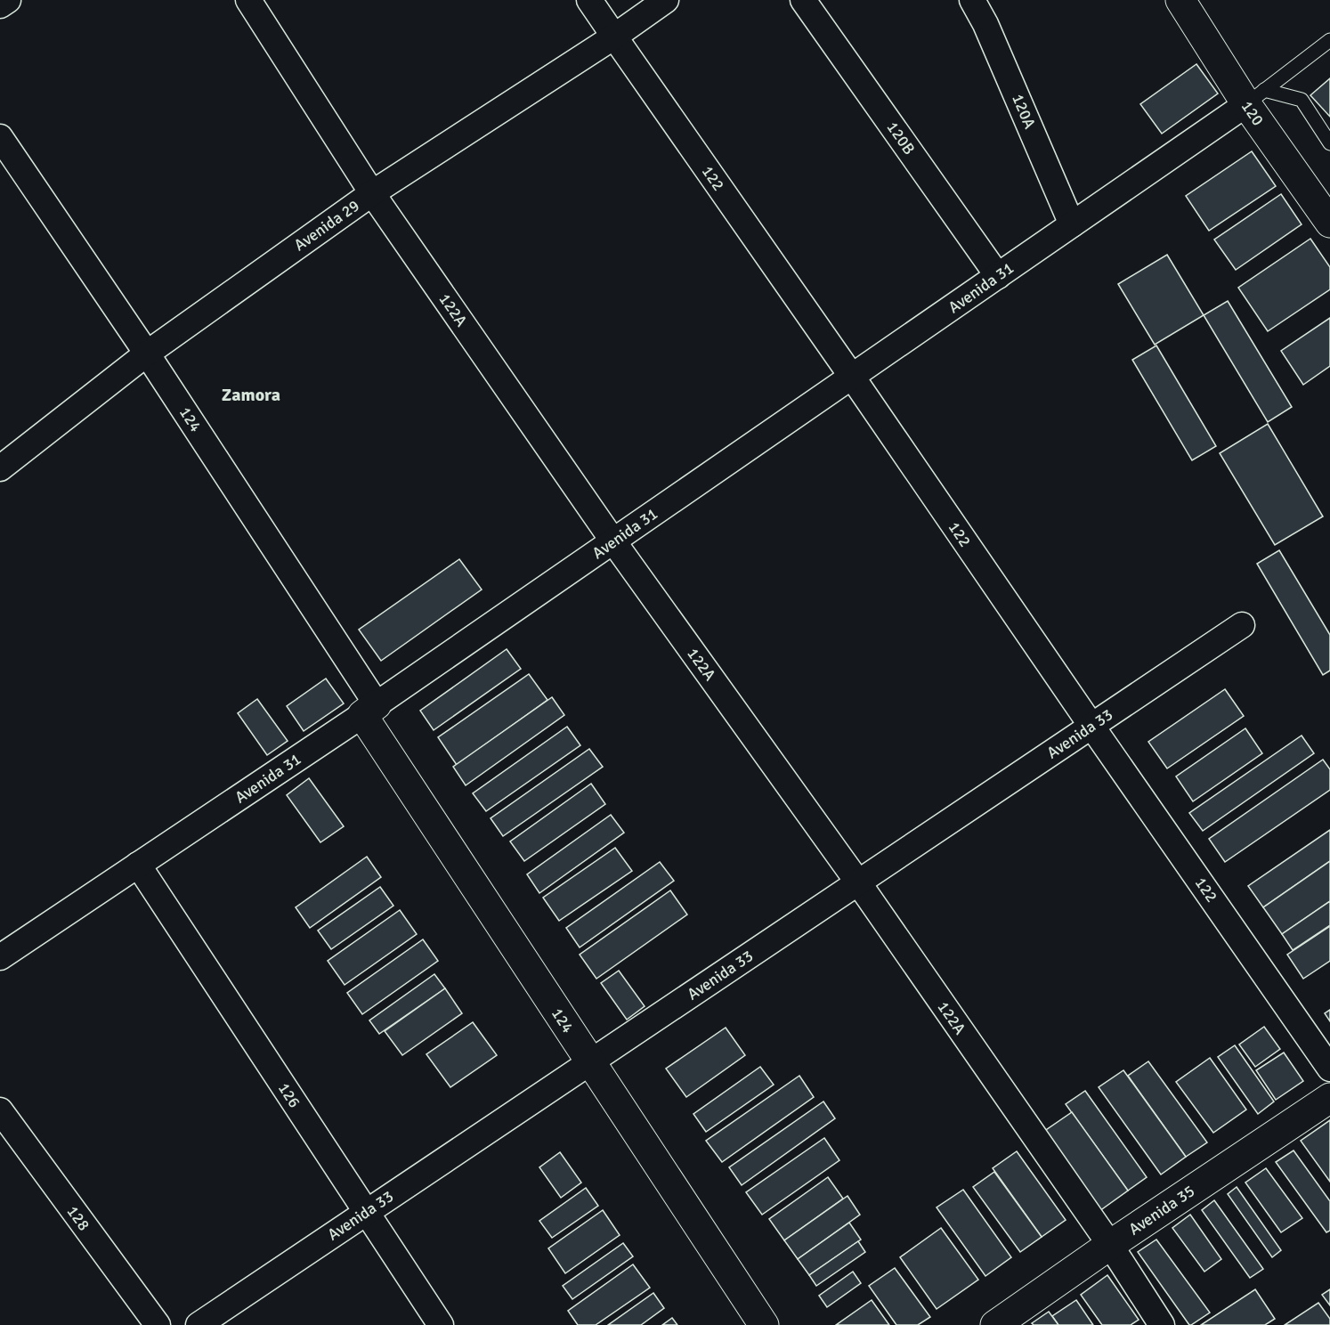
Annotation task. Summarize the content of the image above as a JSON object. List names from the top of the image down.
{
  "streets": {
    "street": [
      "120A",
      "120",
      "120B",
      "122",
      "Avenida 29",
      "Avenida 31",
      "122A",
      "124",
      "Avenida 33",
      "126",
      "Avenida 35",
      "128"
    ]
  },
  "crossings": [
    ["120A", "Avenida 31"],
    ["120", "Avenida 31"],
    ["120B", "Avenida 31"],
    ["122", "Avenida 29"],
    ["122", "Avenida 31"],
    ["122", "Avenida 33"],
    ["Avenida 29", "122A"],
    ["Avenida 29", "124"],
    ["Avenida 31", "122A"],
    ["Avenida 31", "124"],
    ["Avenida 31", "126"],
    ["122A", "Avenida 33"],
    ["122A", "Avenida 35"],
    ["124", "Avenida 33"],
    ["Avenida 33", "126"]
  ],
  "districts": ["Zamora"]
}
